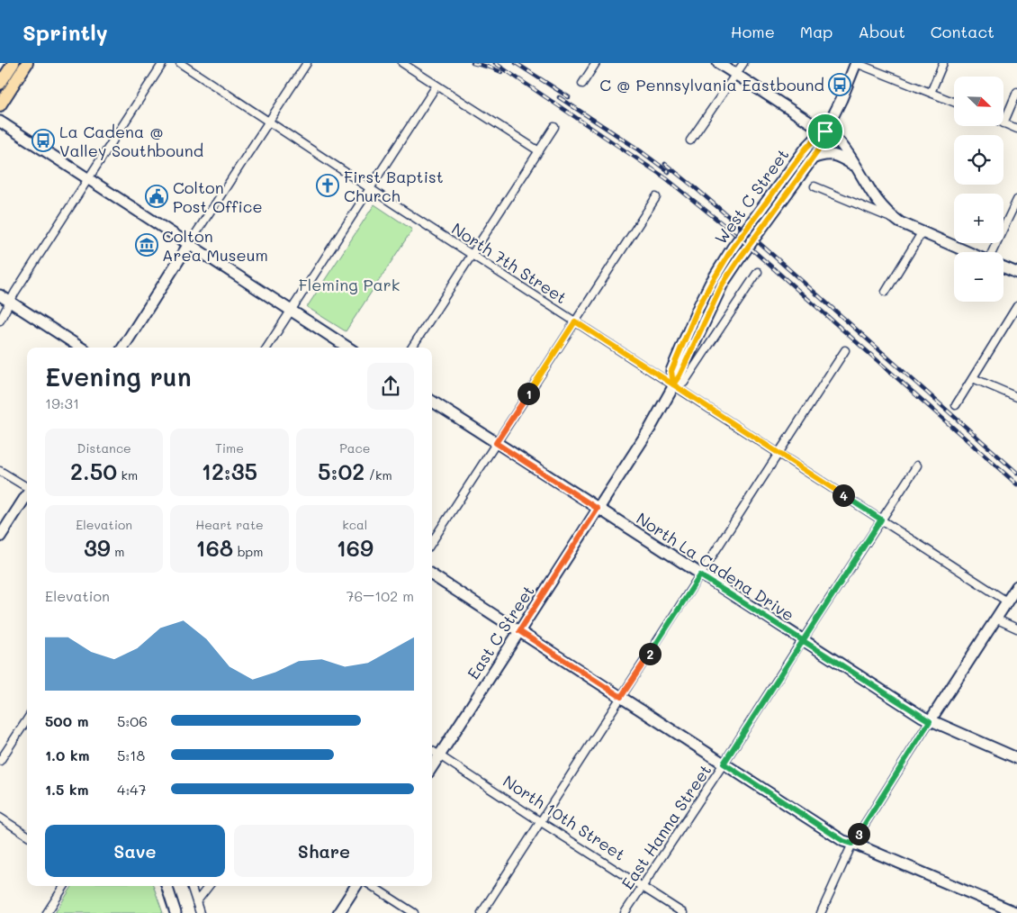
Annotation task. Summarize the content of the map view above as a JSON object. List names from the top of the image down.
{
  "streets": {
    "street": [
      "West C Street",
      "North 7th Street",
      "North La Cadena Drive",
      "East C Street",
      "North 10th Street",
      "East Hanna Street"
    ]
  },
  "crossings": [
    ["West C Street", "North 7th Street"],
    ["West C Street", "North La Cadena Drive"],
    ["West C Street", "East C Street"],
    ["North 7th Street", "East Hanna Street"],
    ["North La Cadena Drive", "East C Street"],
    ["North La Cadena Drive", "East Hanna Street"],
    ["East C Street", "North 10th Street"],
    ["North 10th Street", "East Hanna Street"]
  ],
  "parks": ["Fleming Park"],
  "places": {
    "bus stop": ["C @ Pennsylvania Eastbound", "La Cadena @ Valley Southbound"],
    "church": ["First Baptist Church"],
    "public building": ["Colton Post Office"],
    "museum": ["Colton Area Museum"]
  },
  "north": "bottom right",
  "page": {
    "header": "Sprintly",
    "nav": [
      "Home",
      "Map",
      "About",
      "Contact"
    ],
    "map_buttons": ["+", "−"],
    "heading": ["Evening run", "19:31"],
    "pins": [
      "1",
      "4",
      "2",
      "3"
    ],
    "stats": [
      ["Distance", "2.50 km"],
      ["Time", "12:35"],
      ["Pace", "5:02 /km"],
      ["Elevation", "39 m"],
      ["Heart rate", "168 bpm"],
      ["kcal", "169"]
    ],
    "chart": ["Elevation", "76–102 m"],
    "list": [
      {
        "name": "500 m",
        "note": "5:06"
      },
      {
        "name": "1.0 km",
        "note": "5:18"
      },
      {
        "name": "1.5 km",
        "note": "4:47"
      }
    ],
    "buttons": ["Save", "Share"]
  }
}
